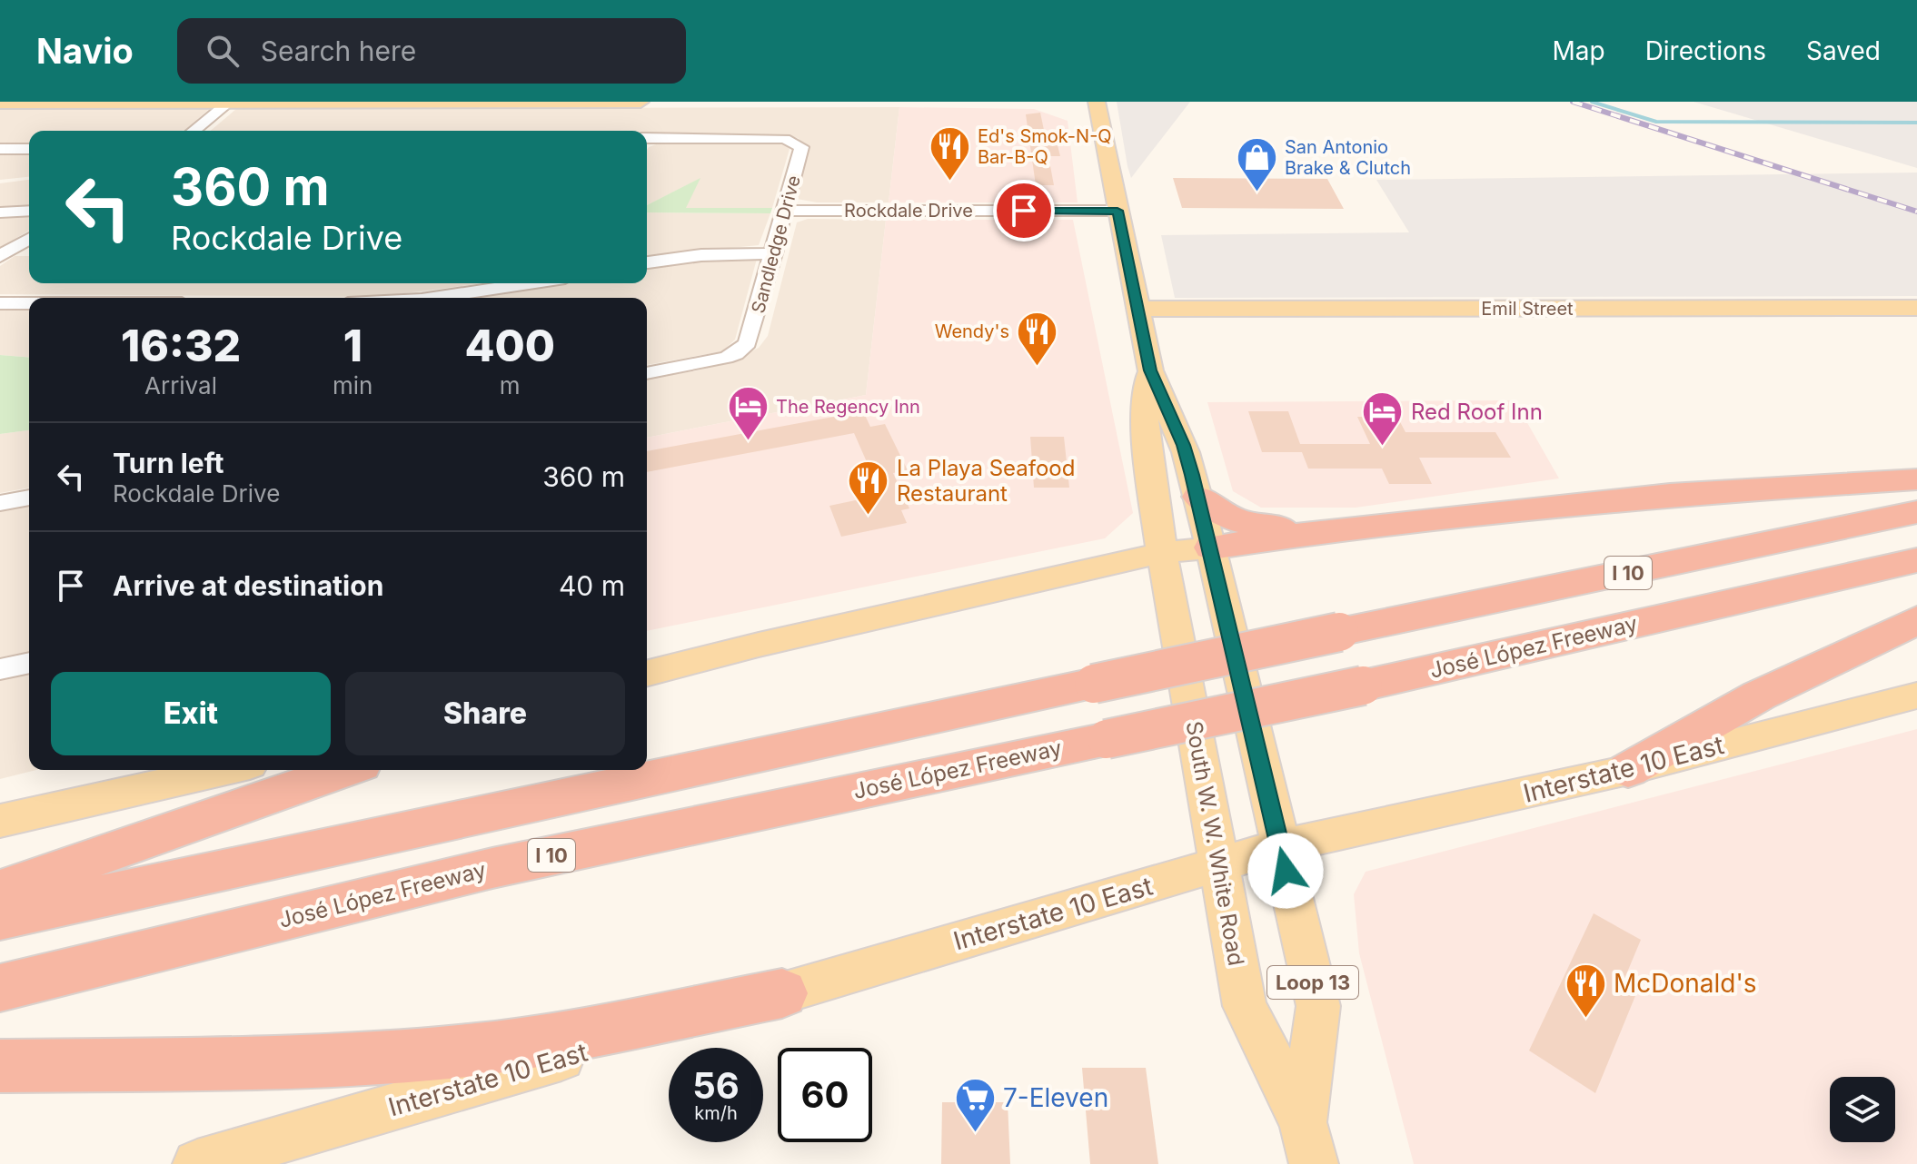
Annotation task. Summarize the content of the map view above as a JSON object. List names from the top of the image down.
{
  "streets": {
    "highway": ["I 10", "José López Freeway"],
    "main road": [
      "Emil Street",
      "Interstate 10 East",
      "South W. W. White Road",
      "Loop 13"
    ],
    "street": ["Rockdale Drive", "Sandledge Drive"]
  },
  "crossings": [
    ["Rockdale Drive", "Sandledge Drive"],
    ["Rockdale Drive", "Loop 13"],
    ["Emil Street", "Loop 13"],
    ["Interstate 10 East", "South W. W. White Road"],
    ["Interstate 10 East", "Loop 13"],
    ["South W. W. White Road", "Loop 13"]
  ],
  "places": {
    "restaurant": [
      "Ed's Smok-N-Q Bar-B-Q",
      "Wendy's",
      "La Playa Seafood Restaurant",
      "McDonald's"
    ],
    "shop": ["San Antonio Brake & Clutch"],
    "hotel": ["The Regency Inn", "Red Roof Inn"],
    "supermarket": ["7-Eleven"]
  },
  "page": {
    "header": "Navio",
    "search": "Search here",
    "nav": ["Map", "Directions", "Saved"],
    "turn": ["360 m", "Rockdale Drive"],
    "eta": [
      "16:32",
      "Arrival",
      "1",
      "min",
      "400",
      "m"
    ],
    "list": [
      {
        "name": "Turn left",
        "note": "Rockdale Drive",
        "value": "360 m"
      },
      {
        "name": "Arrive at destination",
        "value": "40 m"
      }
    ],
    "buttons": ["Exit", "Share"],
    "speed": "56 km/h",
    "limit": "60"
  }
}
